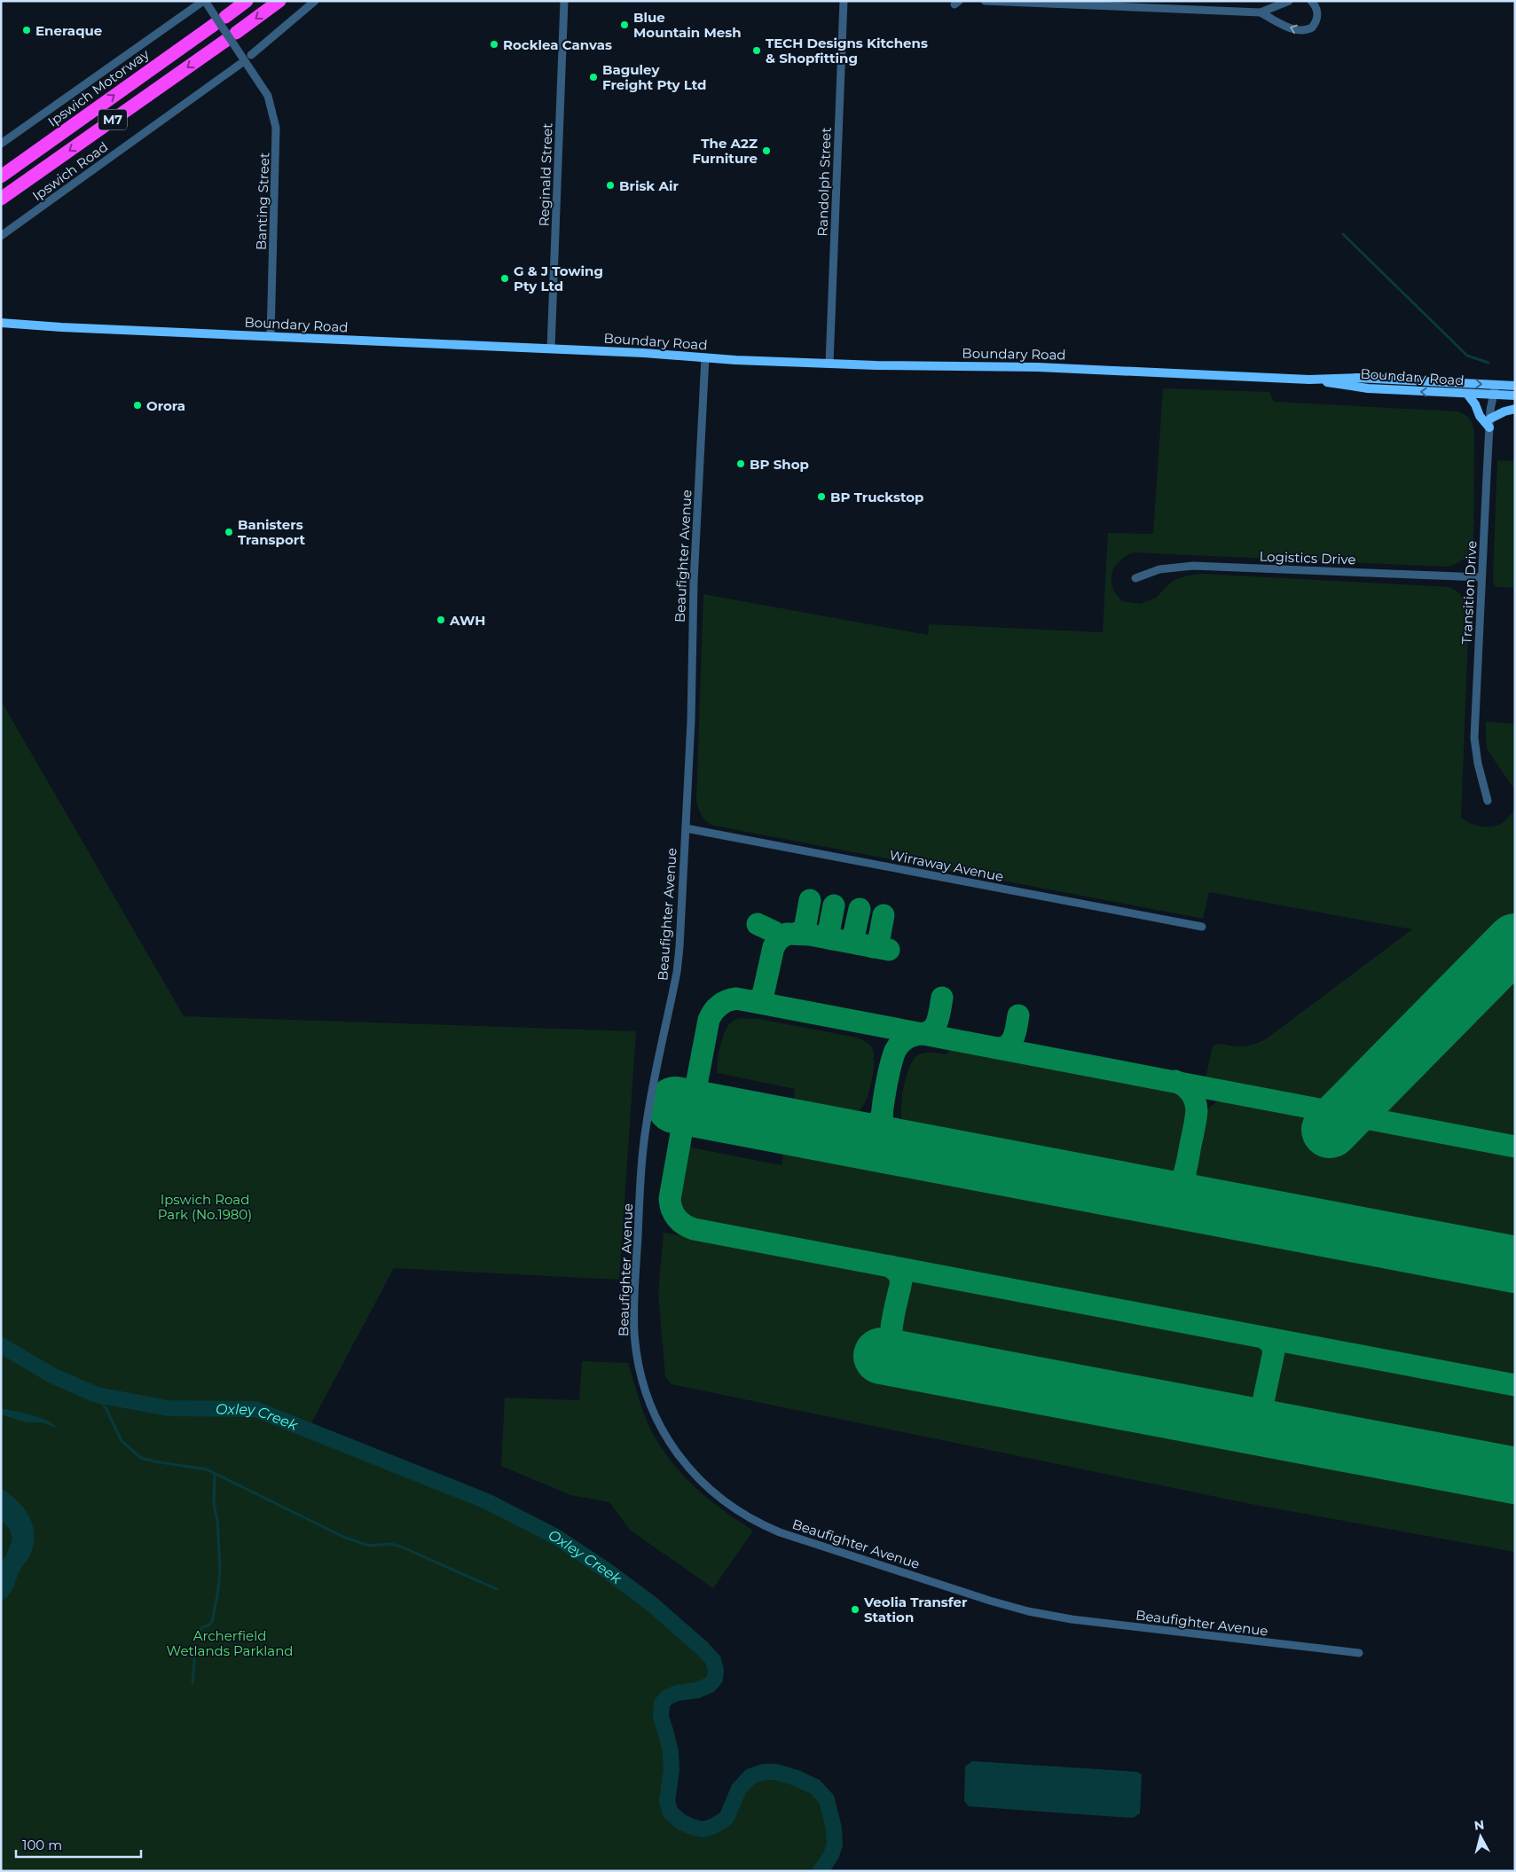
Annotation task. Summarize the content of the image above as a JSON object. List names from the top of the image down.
{
  "streets": {
    "highway": ["Ipswich Motorway", "M7"],
    "main road": ["Boundary Road"],
    "street": [
      "Ipswich Road",
      "Reginald Street",
      "Randolph Street",
      "Banting Street",
      "Beaufighter Avenue",
      "Logistics Drive",
      "Transition Drive",
      "Wirraway Avenue"
    ]
  },
  "crossings": [
    ["Reginald Street", "Boundary Road"],
    ["Randolph Street", "Boundary Road"],
    ["Banting Street", "Boundary Road"],
    ["Boundary Road", "Beaufighter Avenue"],
    ["Boundary Road", "Transition Drive"],
    ["Beaufighter Avenue", "Wirraway Avenue"],
    ["Logistics Drive", "Transition Drive"]
  ],
  "water": ["Oxley Creek"],
  "parks": ["Ipswich Road Park (No.1980)", "Archerfield Wetlands Parkland"],
  "places": [
    "Blue Mountain Mesh",
    "Eneraque",
    "Rocklea Canvas",
    "TECH Designs Kitchens & Shopfitting",
    "Baguley Freight Pty Ltd",
    "The A2Z Furniture",
    "Brisk Air",
    "G & J Towing Pty Ltd",
    "Orora",
    "BP Shop",
    "BP Truckstop",
    "Banisters Transport",
    "AWH",
    "Veolia Transfer Station"
  ],
  "scale_bar": "100 m",
  "north": "top"
}
